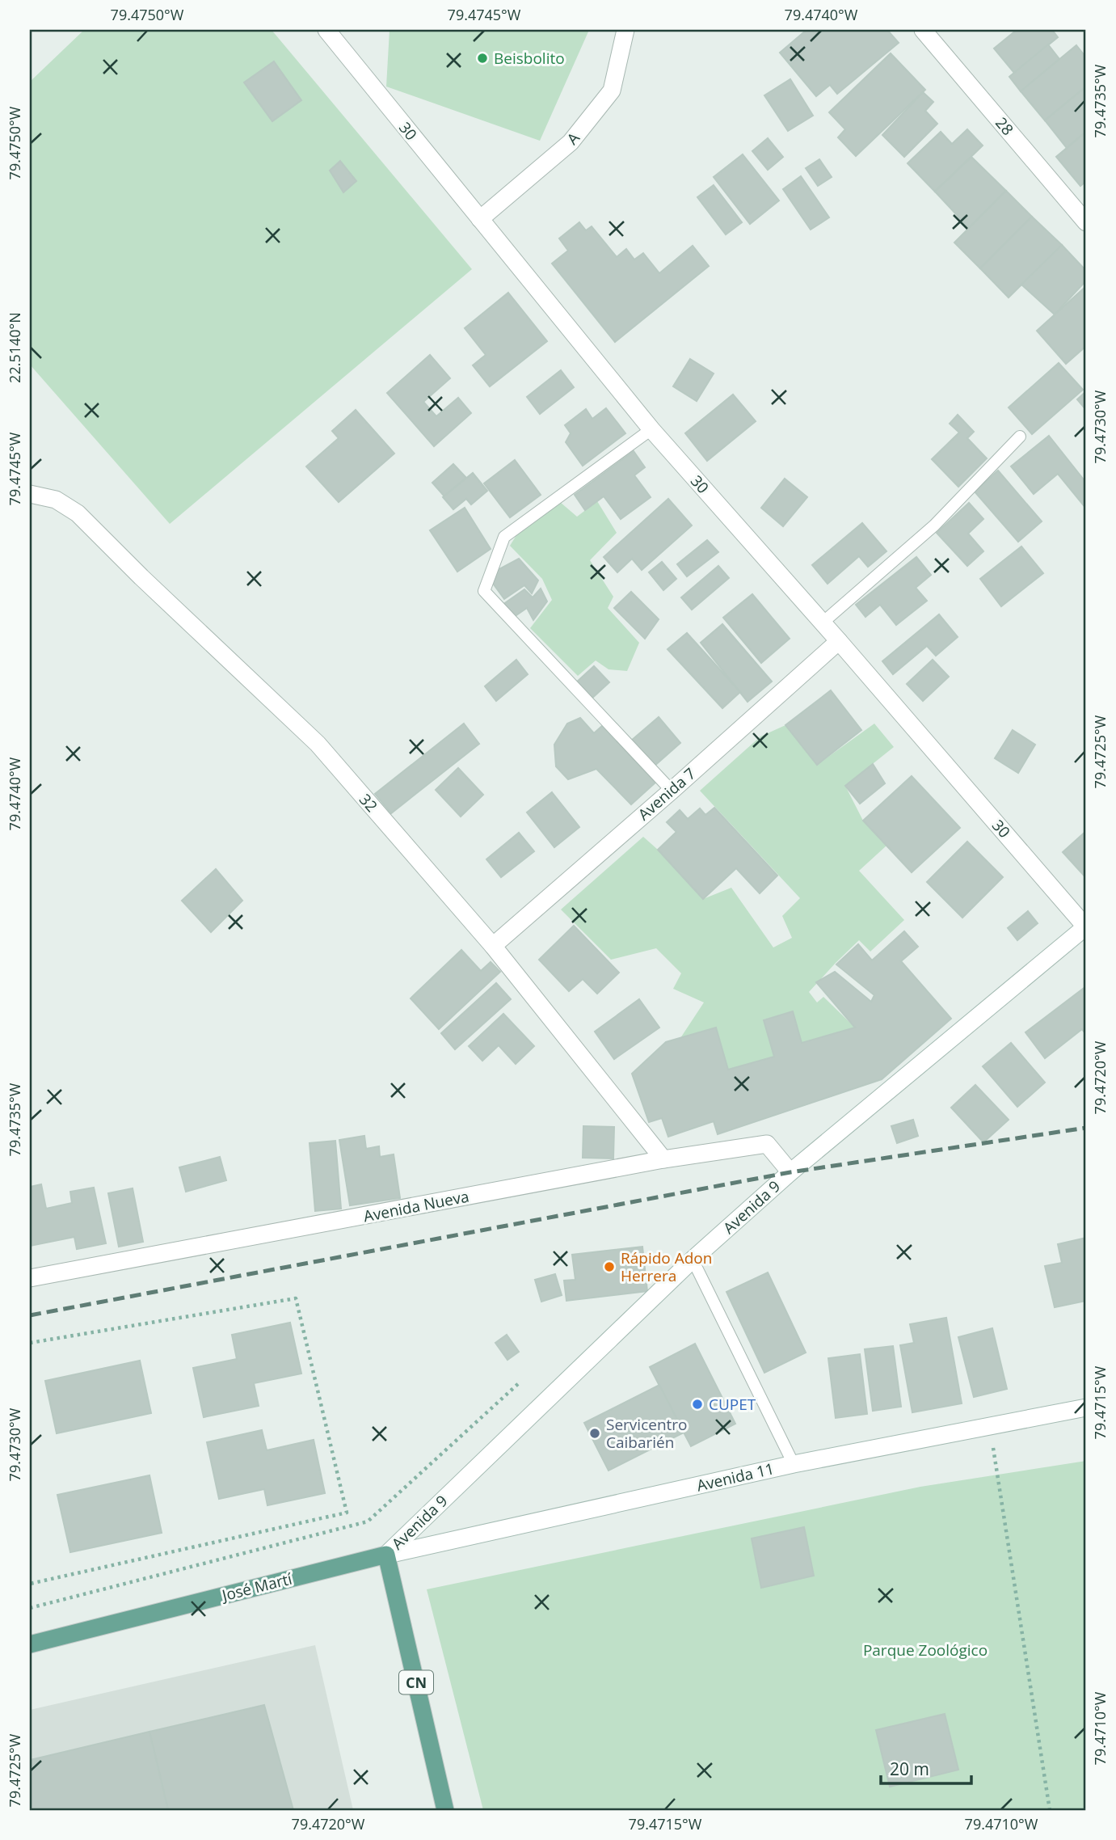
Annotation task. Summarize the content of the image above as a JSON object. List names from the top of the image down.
{
  "streets": {
    "main road": ["José Martí", "CN"],
    "street": [
      "28",
      "30",
      "A",
      "Avenida 7",
      "32",
      "Avenida Nueva",
      "Avenida 9",
      "Avenida 11"
    ]
  },
  "crossings": [
    ["30", "A"],
    ["30", "Avenida 7"],
    ["30", "Avenida 9"],
    ["Avenida 7", "32"],
    ["32", "Avenida Nueva"],
    ["Avenida Nueva", "Avenida 9"],
    ["Avenida 9", "Avenida 11"],
    ["Avenida 9", "José Martí"],
    ["Avenida 9", "CN"],
    ["Avenida 11", "José Martí"],
    ["Avenida 11", "CN"],
    ["José Martí", "CN"]
  ],
  "parks": ["Parque Zoológico"],
  "places": [
    "Beisbolito",
    "Rápido Adon Herrera",
    "CUPET",
    "Servicentro Caibarién"
  ],
  "scale_bar": "20 m",
  "coordinates": [
    "79.4750°W",
    "79.4745°W",
    "79.4740°W",
    "79.4735°W",
    "22.5140°N",
    "79.4730°W",
    "79.4725°W",
    "79.4720°W",
    "79.4715°W",
    "79.4710°W"
  ]
}
